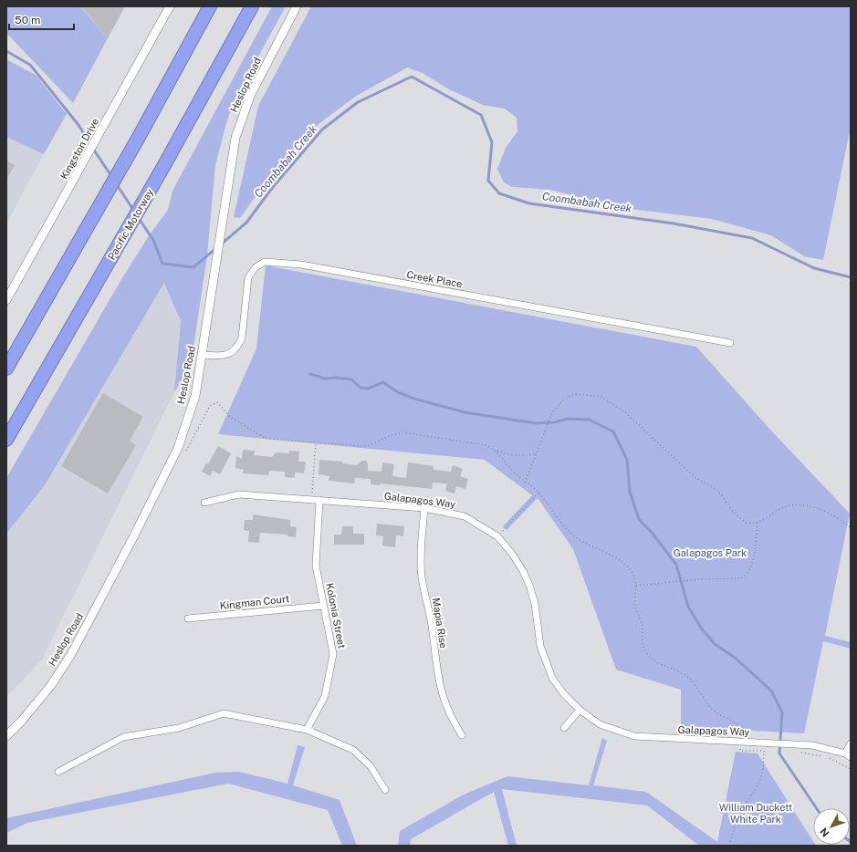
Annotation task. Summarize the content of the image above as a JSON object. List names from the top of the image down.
{
  "streets": {
    "highway": ["Pacific Motorway"],
    "street": [
      "Heslop Road",
      "Kingston Drive",
      "Creek Place",
      "Galapagos Way",
      "Kingman Court",
      "Kolonia Street",
      "Mapia Rise"
    ]
  },
  "crossings": [
    ["Heslop Road", "Creek Place"],
    ["Galapagos Way", "Kolonia Street"],
    ["Galapagos Way", "Mapia Rise"],
    ["Kingman Court", "Kolonia Street"]
  ],
  "water": ["Coombabah Creek"],
  "parks": ["Galapagos Park", "William Duckett White Park"],
  "scale_bar": "50 m",
  "north": "bottom left"
}
